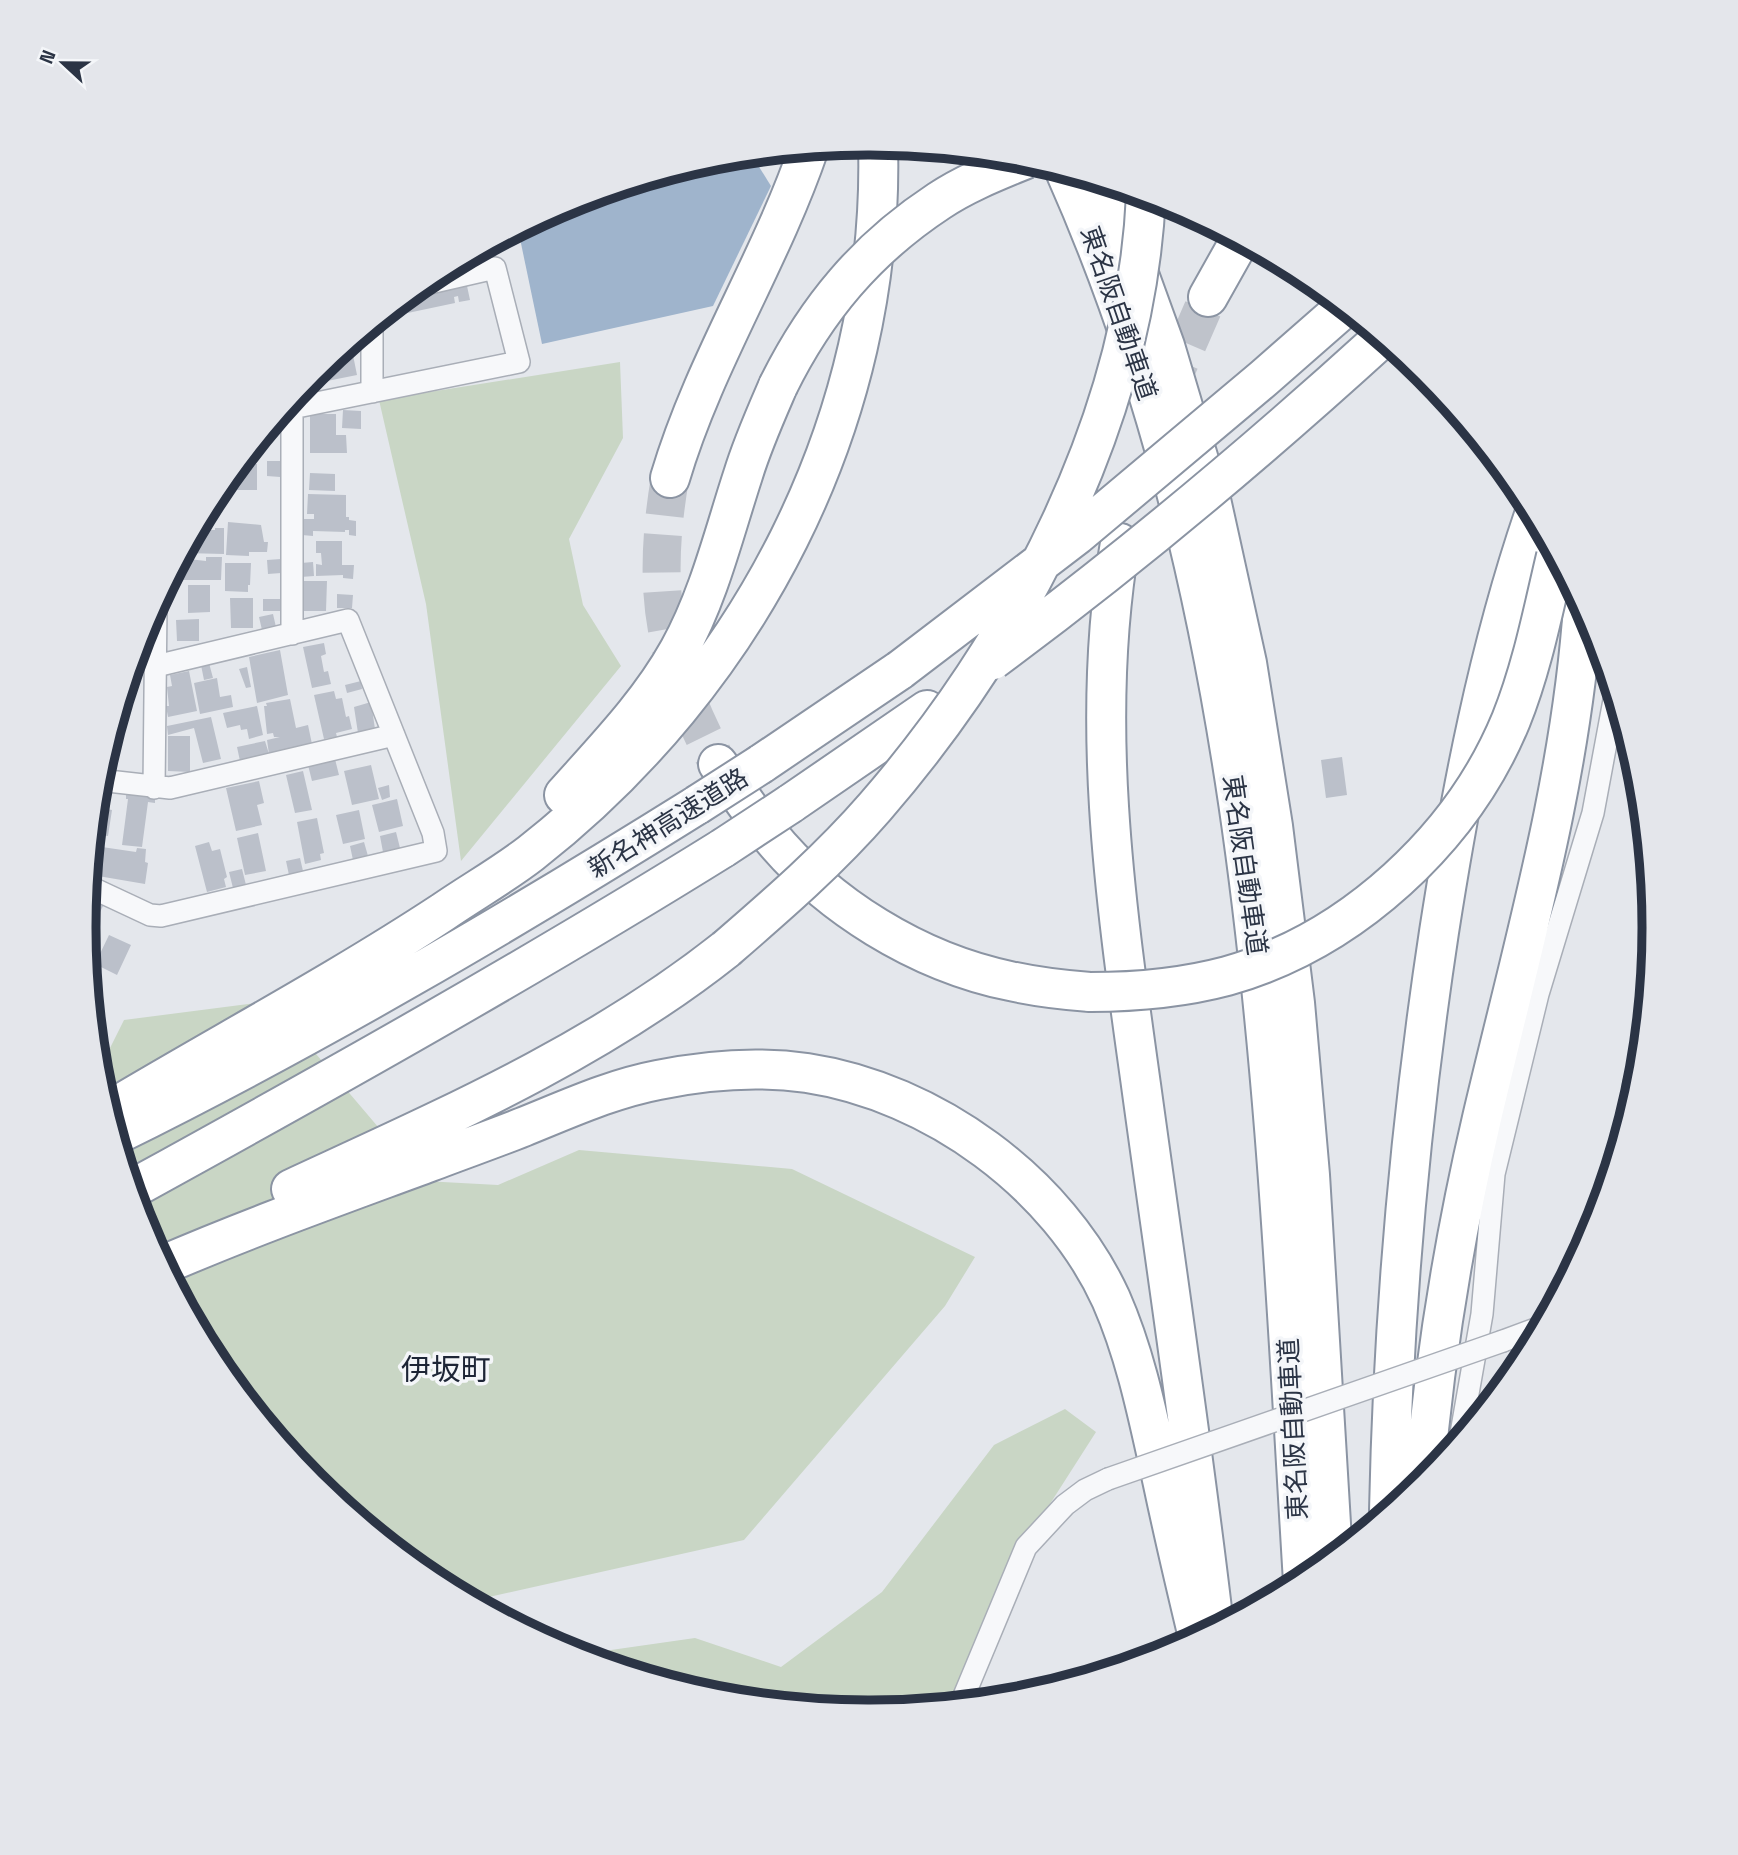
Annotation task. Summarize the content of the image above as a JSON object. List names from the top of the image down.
{
  "streets": {
    "highway": ["東名阪自動車道", "新名神高速道路"]
  },
  "districts": ["伊坂町"],
  "north": "left"
}
